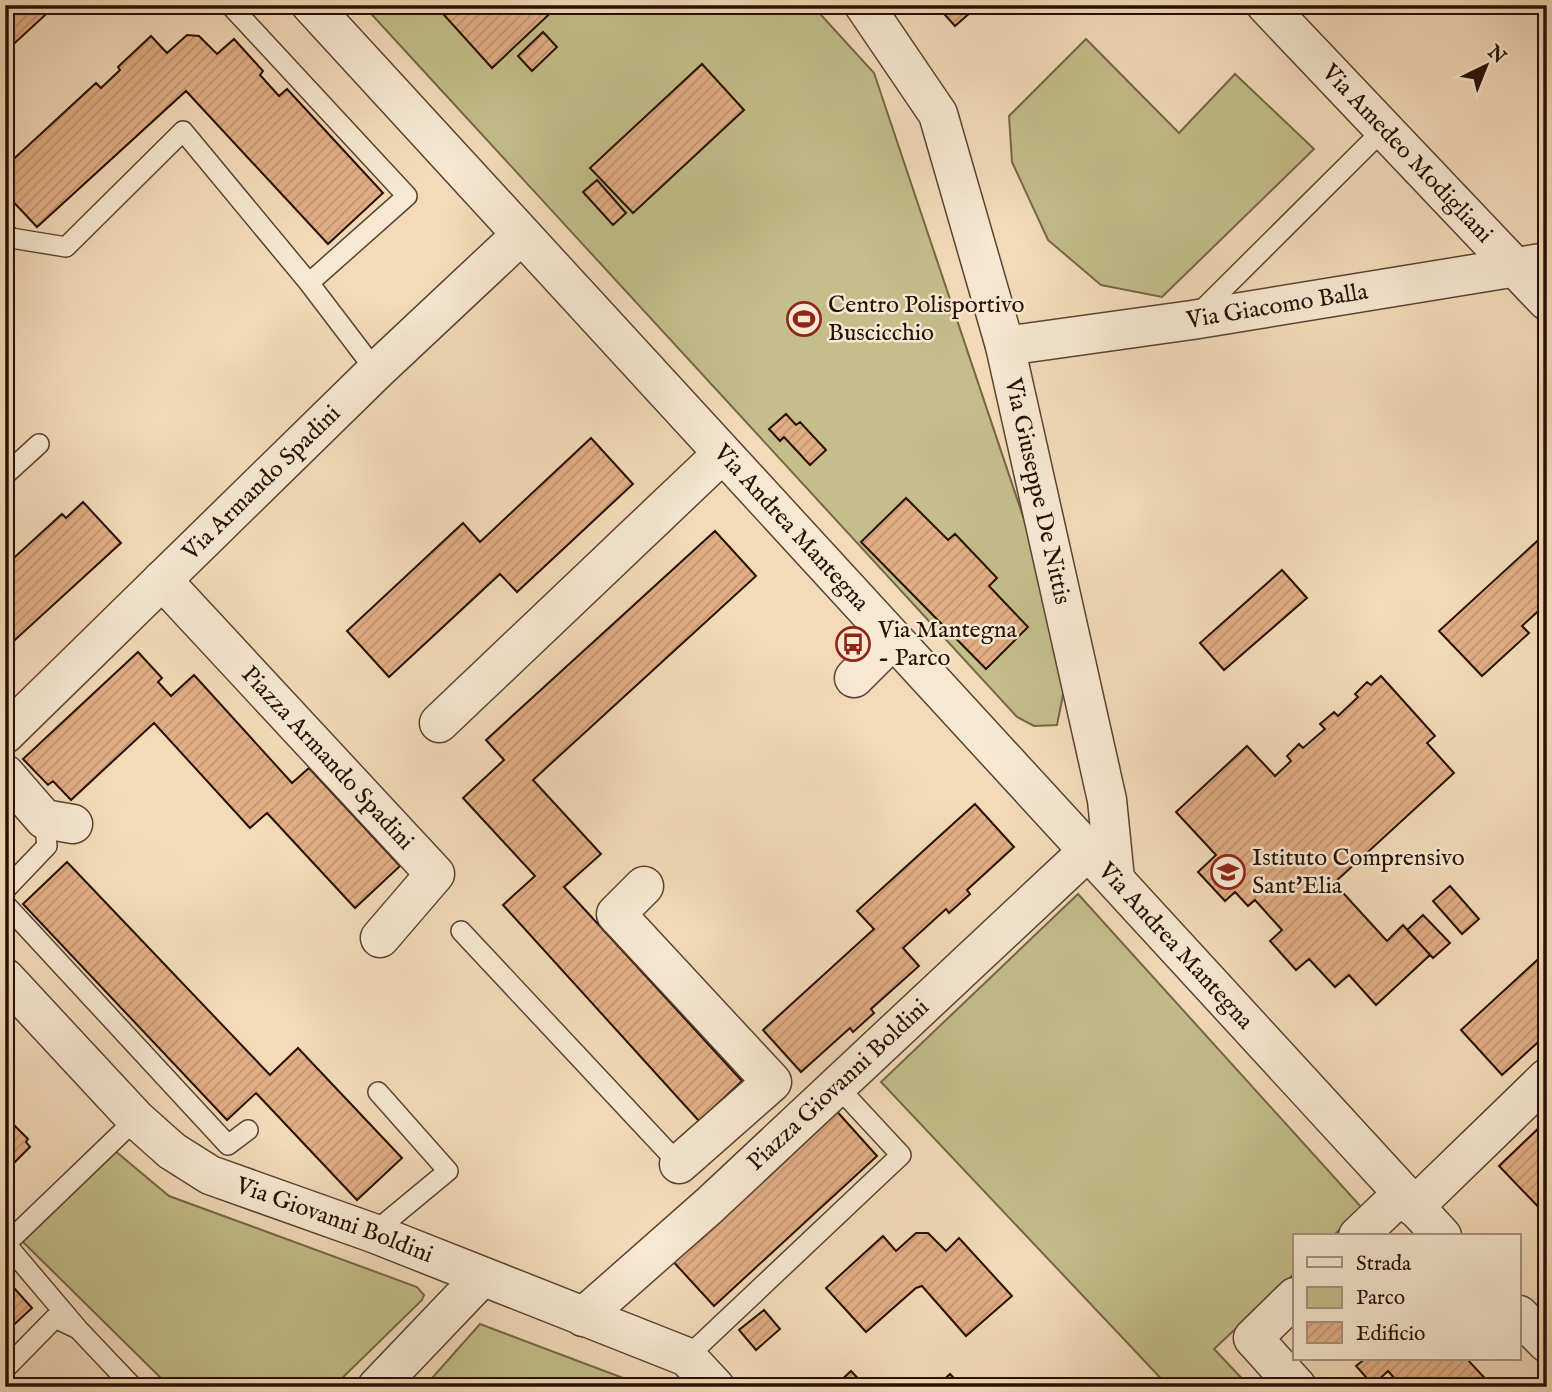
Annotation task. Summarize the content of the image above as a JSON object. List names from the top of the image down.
{
  "streets": {
    "street": [
      "Via Amedeo Modigliani",
      "Via Giacomo Balla",
      "Via Armando Spadini",
      "Via Giuseppe De Nittis",
      "Via Andrea Mantegna",
      "Piazza Armando Spadini",
      "Piazza Giovanni Boldini",
      "Via Giovanni Boldini"
    ]
  },
  "crossings": [
    ["Via Amedeo Modigliani", "Via Giacomo Balla"],
    ["Via Giacomo Balla", "Via Giuseppe De Nittis"],
    ["Via Armando Spadini", "Via Andrea Mantegna"],
    ["Via Armando Spadini", "Piazza Armando Spadini"],
    ["Via Giuseppe De Nittis", "Via Andrea Mantegna"],
    ["Via Andrea Mantegna", "Piazza Giovanni Boldini"],
    ["Piazza Giovanni Boldini", "Via Giovanni Boldini"]
  ],
  "places": {
    "sports": ["Centro Polisportivo Buscicchio"],
    "bus stop": ["Via Mantegna - Parco"],
    "school or university": ["Istituto Comprensivo Sant'Elia"]
  },
  "legend": ["Strada", "Parco", "Edificio"],
  "north": "top right"
}
